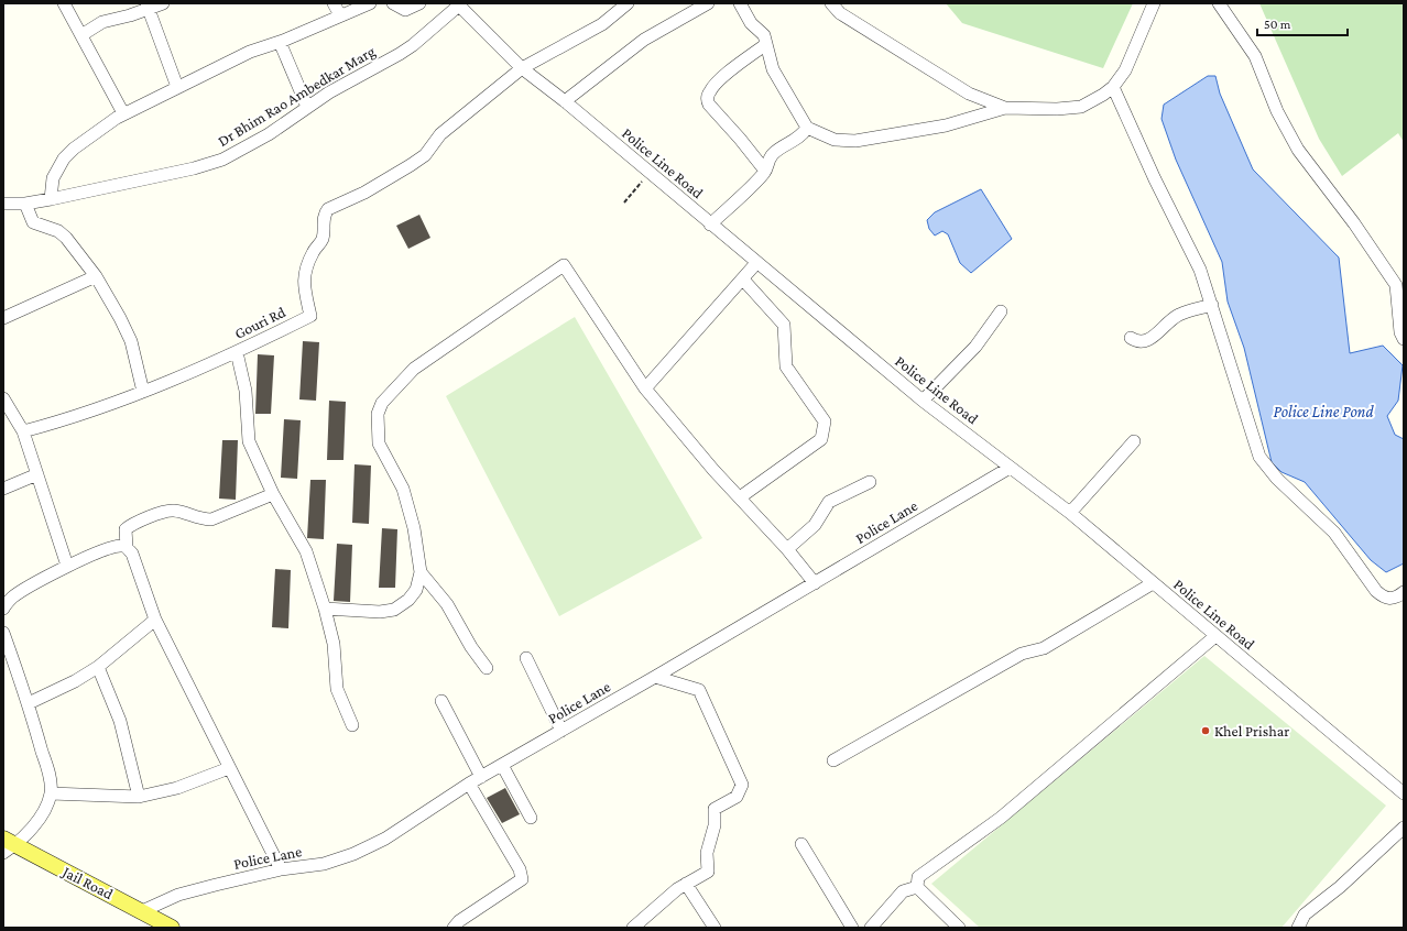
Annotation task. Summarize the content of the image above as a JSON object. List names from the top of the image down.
{
  "streets": {
    "main road": ["Jail Road"],
    "street": [
      "Dr Bhim Rao Ambedkar Marg",
      "Police Line Road",
      "Gouri Rd",
      "Police Lane"
    ]
  },
  "crossings": [
    ["Dr Bhim Rao Ambedkar Marg", "Police Line Road"],
    ["Police Line Road", "Gouri Rd"],
    ["Police Line Road", "Police Lane"],
    ["Police Lane", "Jail Road"]
  ],
  "water": ["Police Line Pond"],
  "places": ["Khel Prishar"],
  "scale_bar": "50 m"
}
